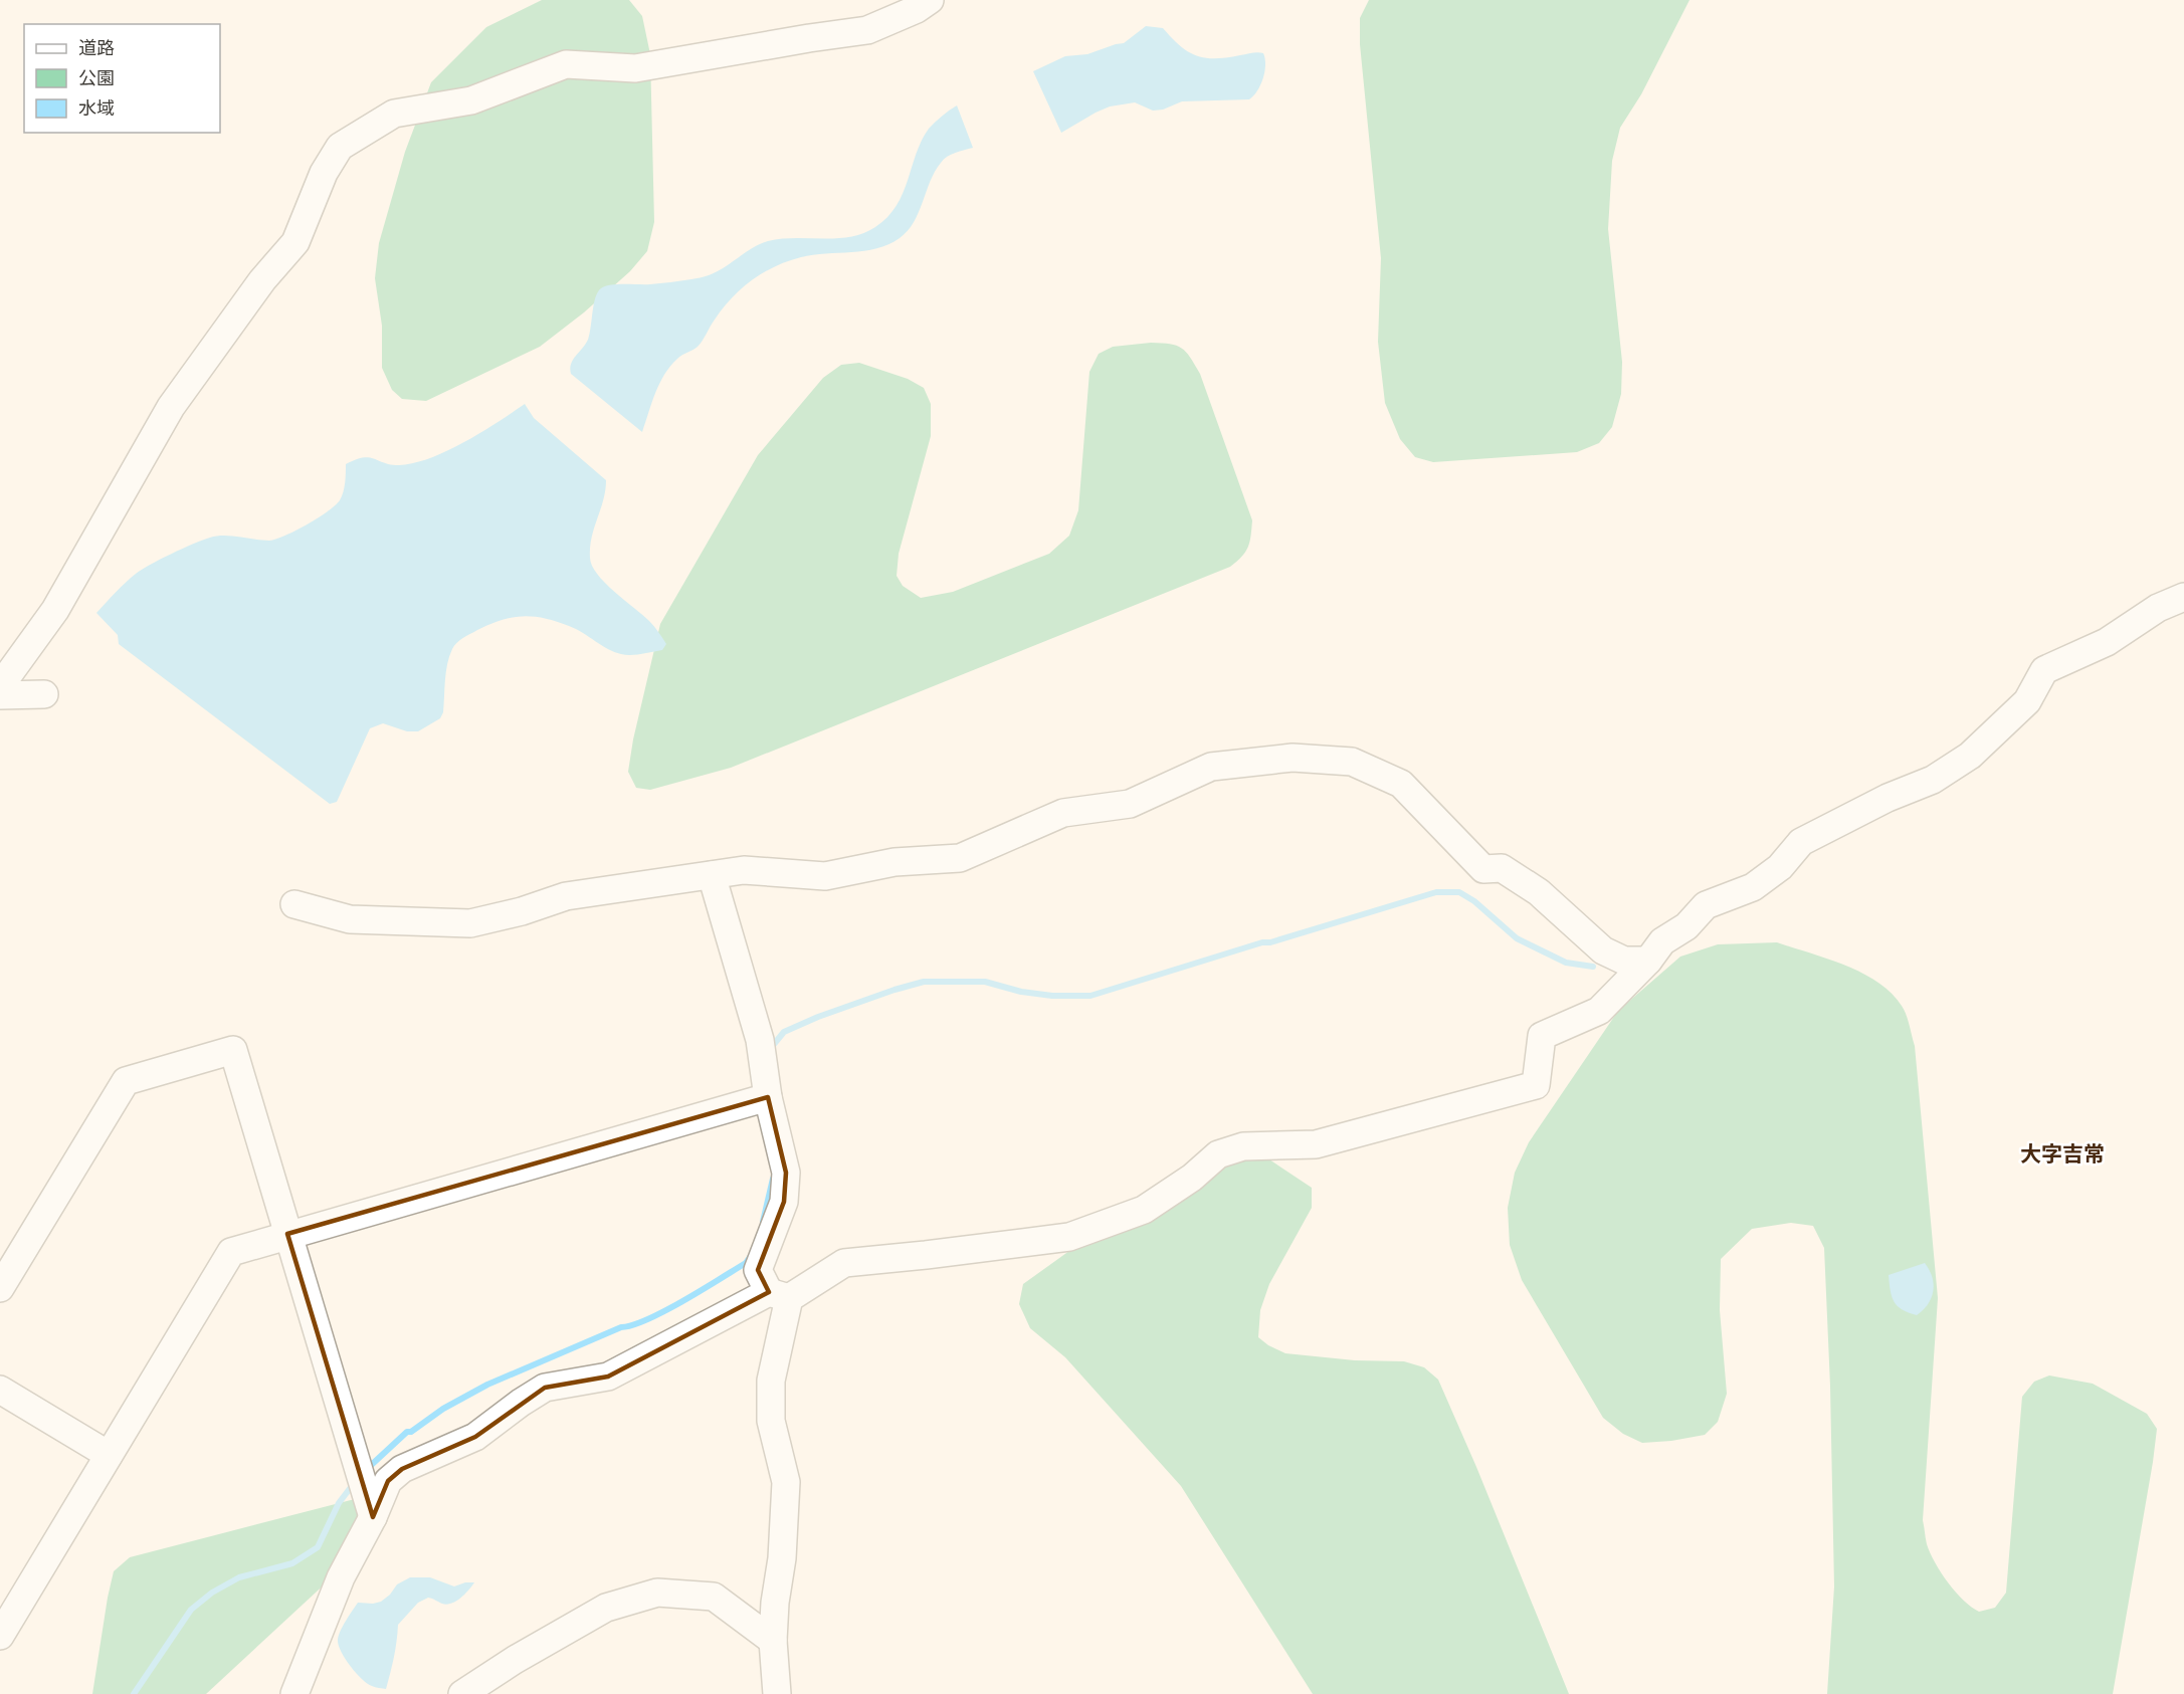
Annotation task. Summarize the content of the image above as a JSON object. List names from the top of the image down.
{
  "districts": ["大字吉常"],
  "legend": ["道路", "公園", "水域"]
}
